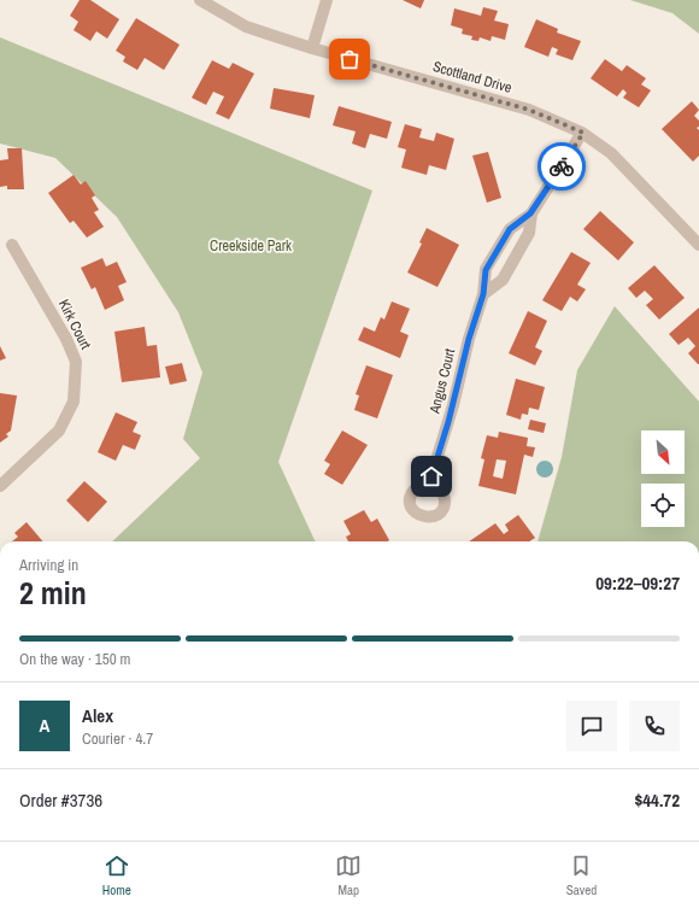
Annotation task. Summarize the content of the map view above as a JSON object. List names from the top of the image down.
{
  "streets": {
    "street": ["Scottland Drive", "Kirk Court", "Angus Court"]
  },
  "crossings": [
    ["Scottland Drive", "Angus Court"]
  ],
  "parks": ["Creekside Park"],
  "north": "bottom right",
  "page": {
    "heading": ["2 min", "Arriving in", "09:22–09:27"],
    "panel": [
      "Alex",
      "Courier · 4.7",
      "Order #3736",
      "$44.72"
    ],
    "bar": "On the way · 150 m",
    "round": "A",
    "tabs": ["Home", "Map", "Saved"]
  }
}
